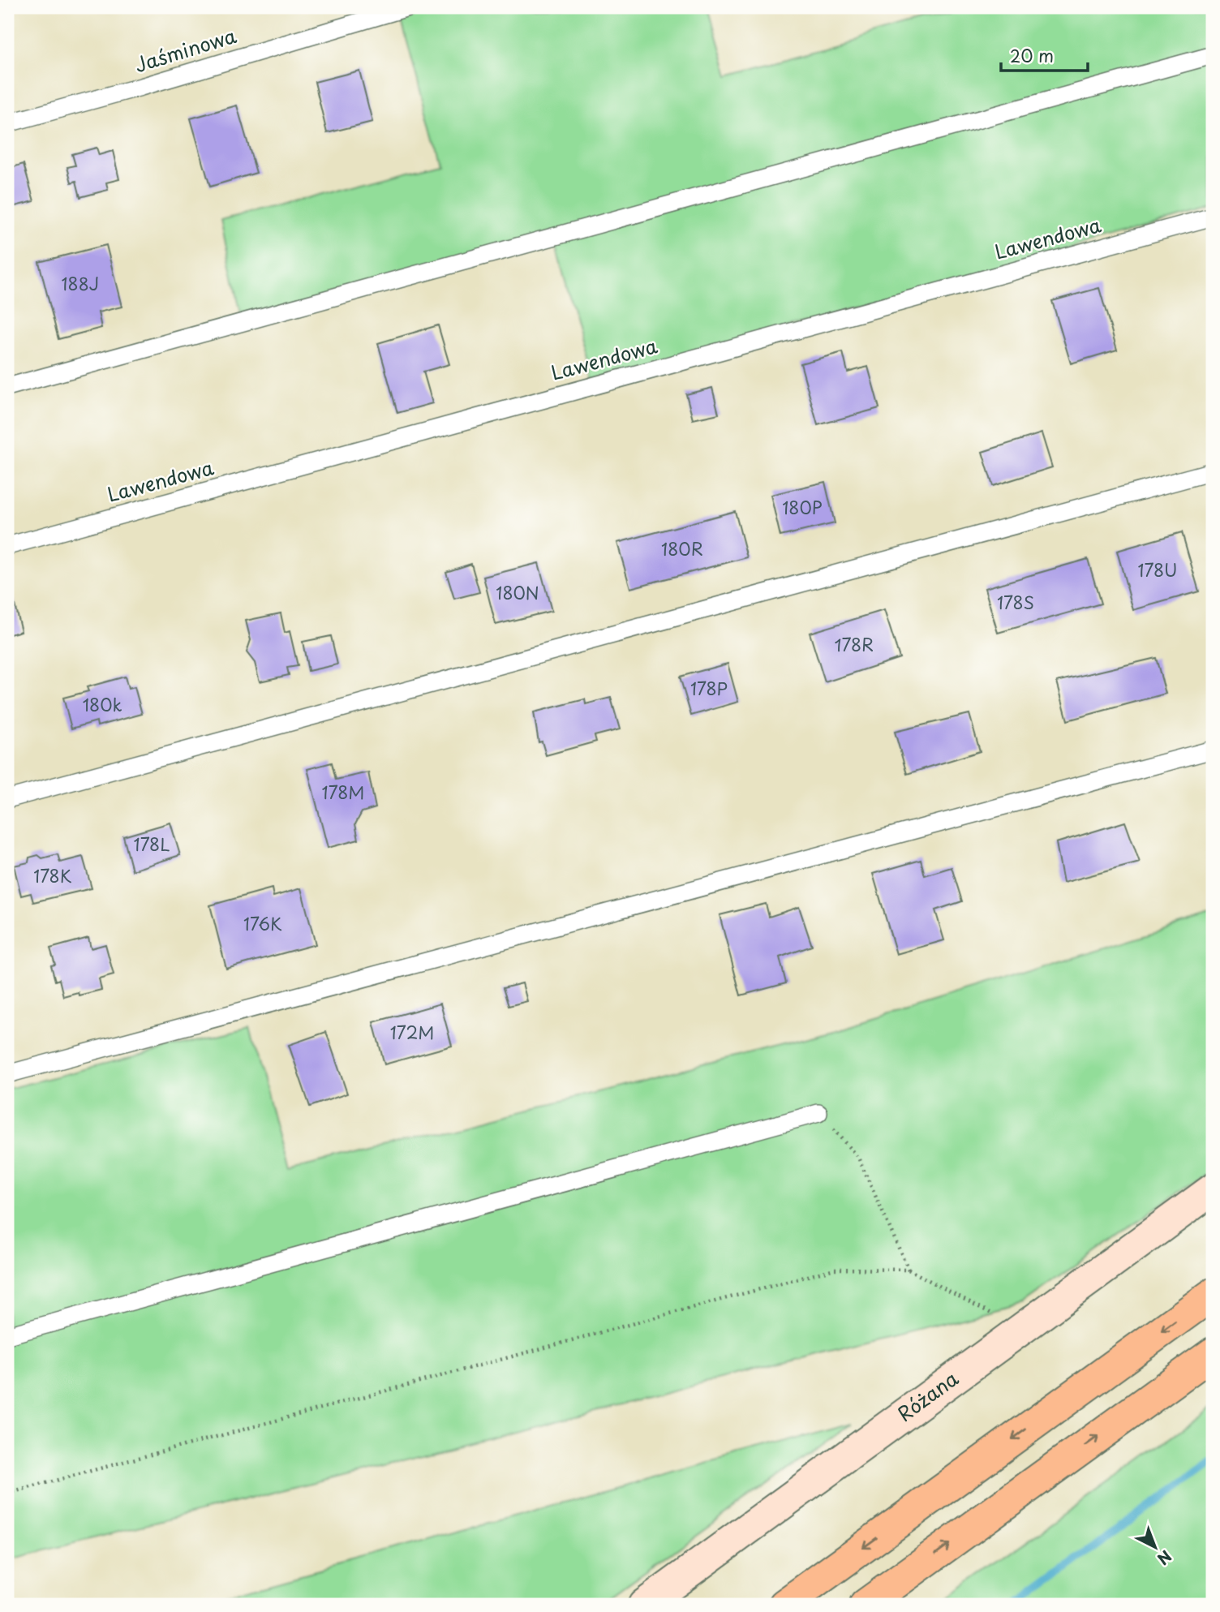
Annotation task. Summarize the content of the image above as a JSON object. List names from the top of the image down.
{
  "streets": {
    "street": ["Różana"],
    "lane": ["Jaśminowa", "Lawendowa"]
  },
  "house_numbers": [
    "188J",
    "180P",
    "180R",
    "178U",
    "180N",
    "178S",
    "178R",
    "178P",
    "180k",
    "178M",
    "178L",
    "178K",
    "176K",
    "172M"
  ],
  "scale_bar": "20 m",
  "north": "bottom right"
}
